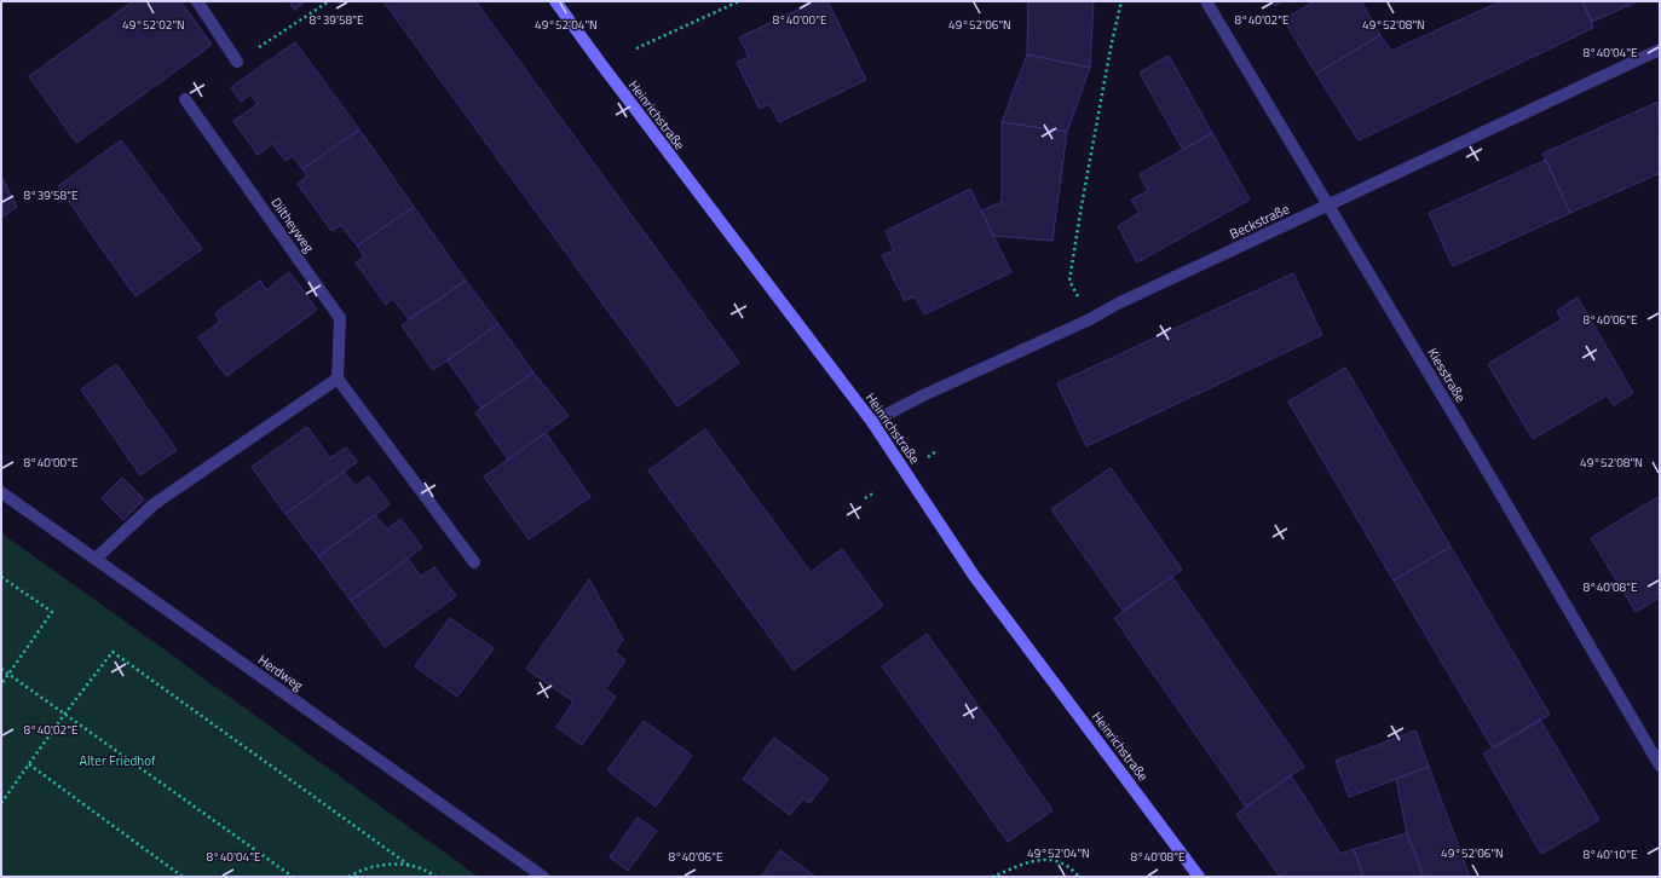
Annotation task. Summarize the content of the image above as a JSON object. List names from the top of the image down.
{
  "streets": {
    "main road": ["Heinrichstraße"],
    "street": [
      "Beckstraße",
      "Diltheyweg",
      "Kiesstraße",
      "Herdweg"
    ]
  },
  "crossings": [
    ["Heinrichstraße", "Beckstraße"],
    ["Beckstraße", "Kiesstraße"]
  ],
  "parks": ["Alter Friedhof"],
  "coordinates": [
    "8°39'58\"E",
    "8°40'00\"E",
    "8°40'02\"E",
    "49°52'02\"N",
    "49°52'04\"N",
    "49°52'06\"N",
    "49°52'08\"N",
    "8°40'04\"E",
    "8°40'06\"E",
    "8°40'08\"E",
    "8°40'10\"E"
  ]
}
